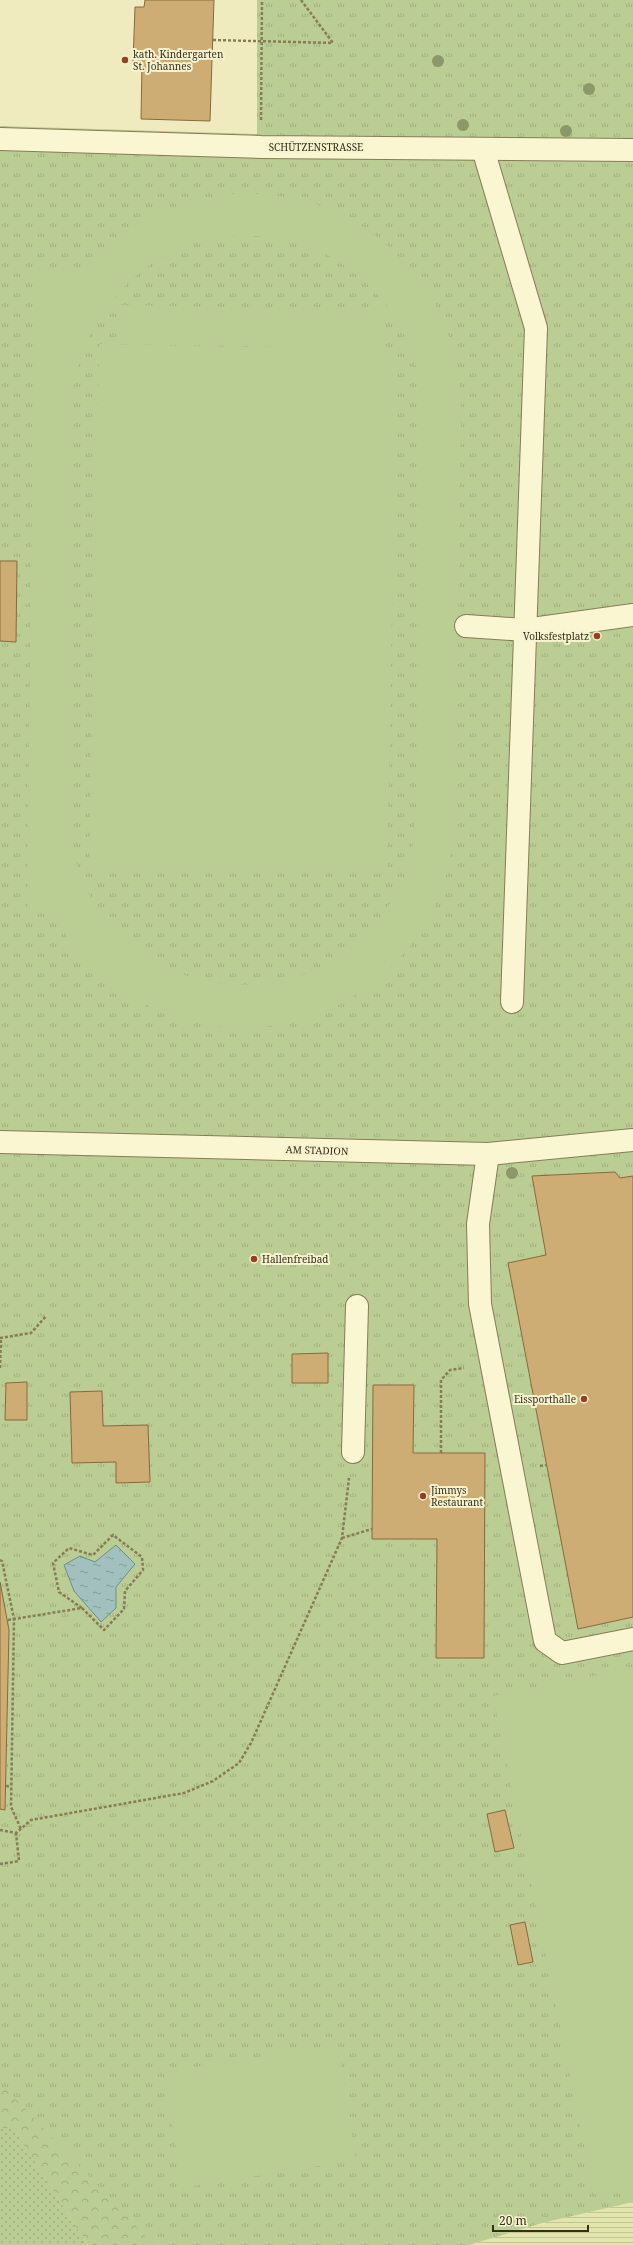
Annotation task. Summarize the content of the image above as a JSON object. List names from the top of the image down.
{
  "streets": {
    "street": ["SCHÜTZENSTRASSE", "AM STADION"]
  },
  "places": [
    "kath. Kindergarten St. Johannes",
    "Volksfestplatz",
    "Hallenfreibad",
    "Eissporthalle",
    "Jimmys Restaurant"
  ],
  "scale_bar": "20 m"
}
